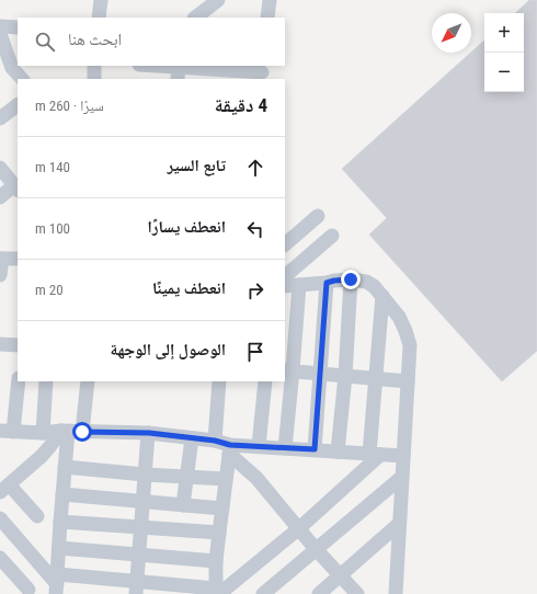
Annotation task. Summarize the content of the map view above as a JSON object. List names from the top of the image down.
{
  "north": "bottom left",
  "page": {
    "map_buttons": ["+", "−"],
    "search": "ابحث هنا",
    "heading": ["4 دقيقة", "سيرًا · 260 m"],
    "list": [
      ["تابع السير", "140 m"],
      ["انعطف يسارًا", "100 m"],
      ["انعطف يمينًا", "20 m"],
      "الوصول إلى الوجهة"
    ]
  }
}
